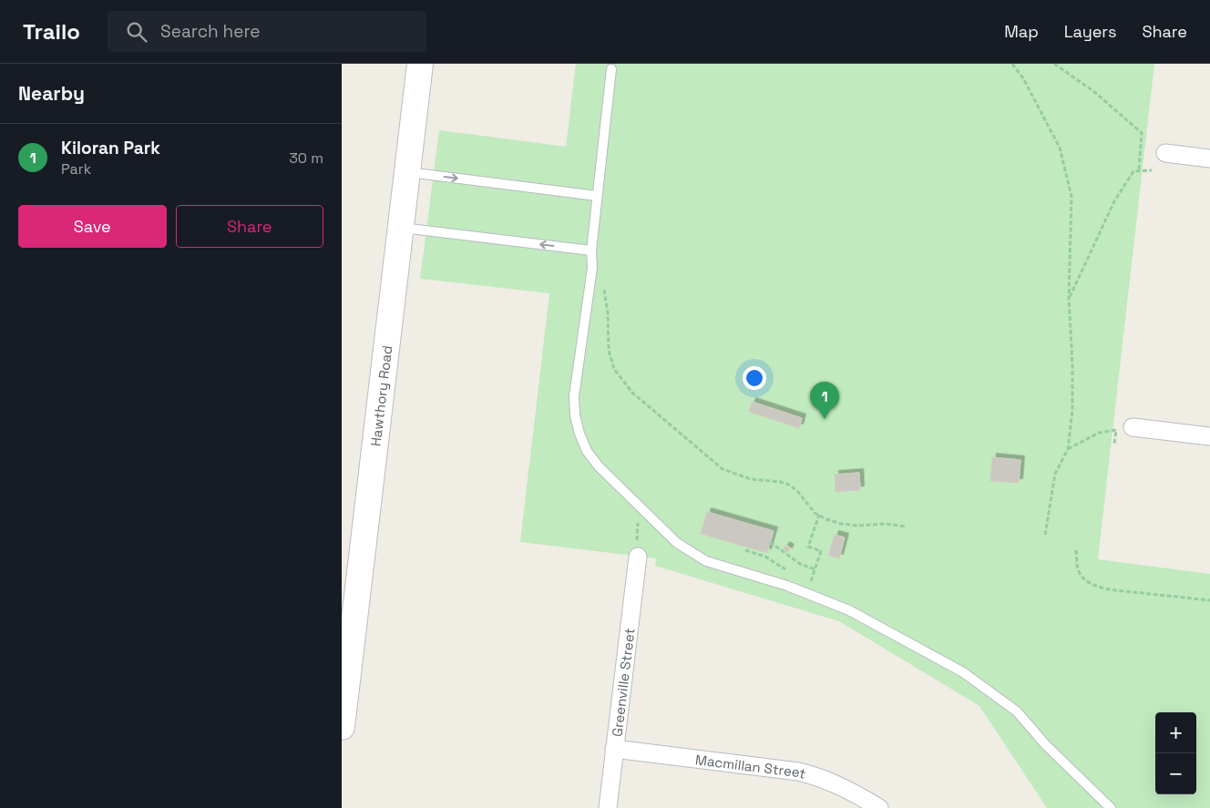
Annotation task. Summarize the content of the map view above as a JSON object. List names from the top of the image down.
{
  "streets": {
    "main road": ["Hawthory Road"],
    "street": ["Greenville Street", "Macmillan Street"]
  },
  "crossings": [
    ["Greenville Street", "Macmillan Street"]
  ],
  "page": {
    "header": "Trailo",
    "search": "Search here",
    "nav": ["Map", "Layers", "Share"],
    "heading": "Nearby",
    "list": [
      {
        "mark": "1",
        "name": "Kiloran Park",
        "note": "Park",
        "value": "30 m"
      }
    ],
    "buttons": ["Save", "Share"],
    "pins": "1",
    "map_buttons": ["+", "−"]
  }
}
